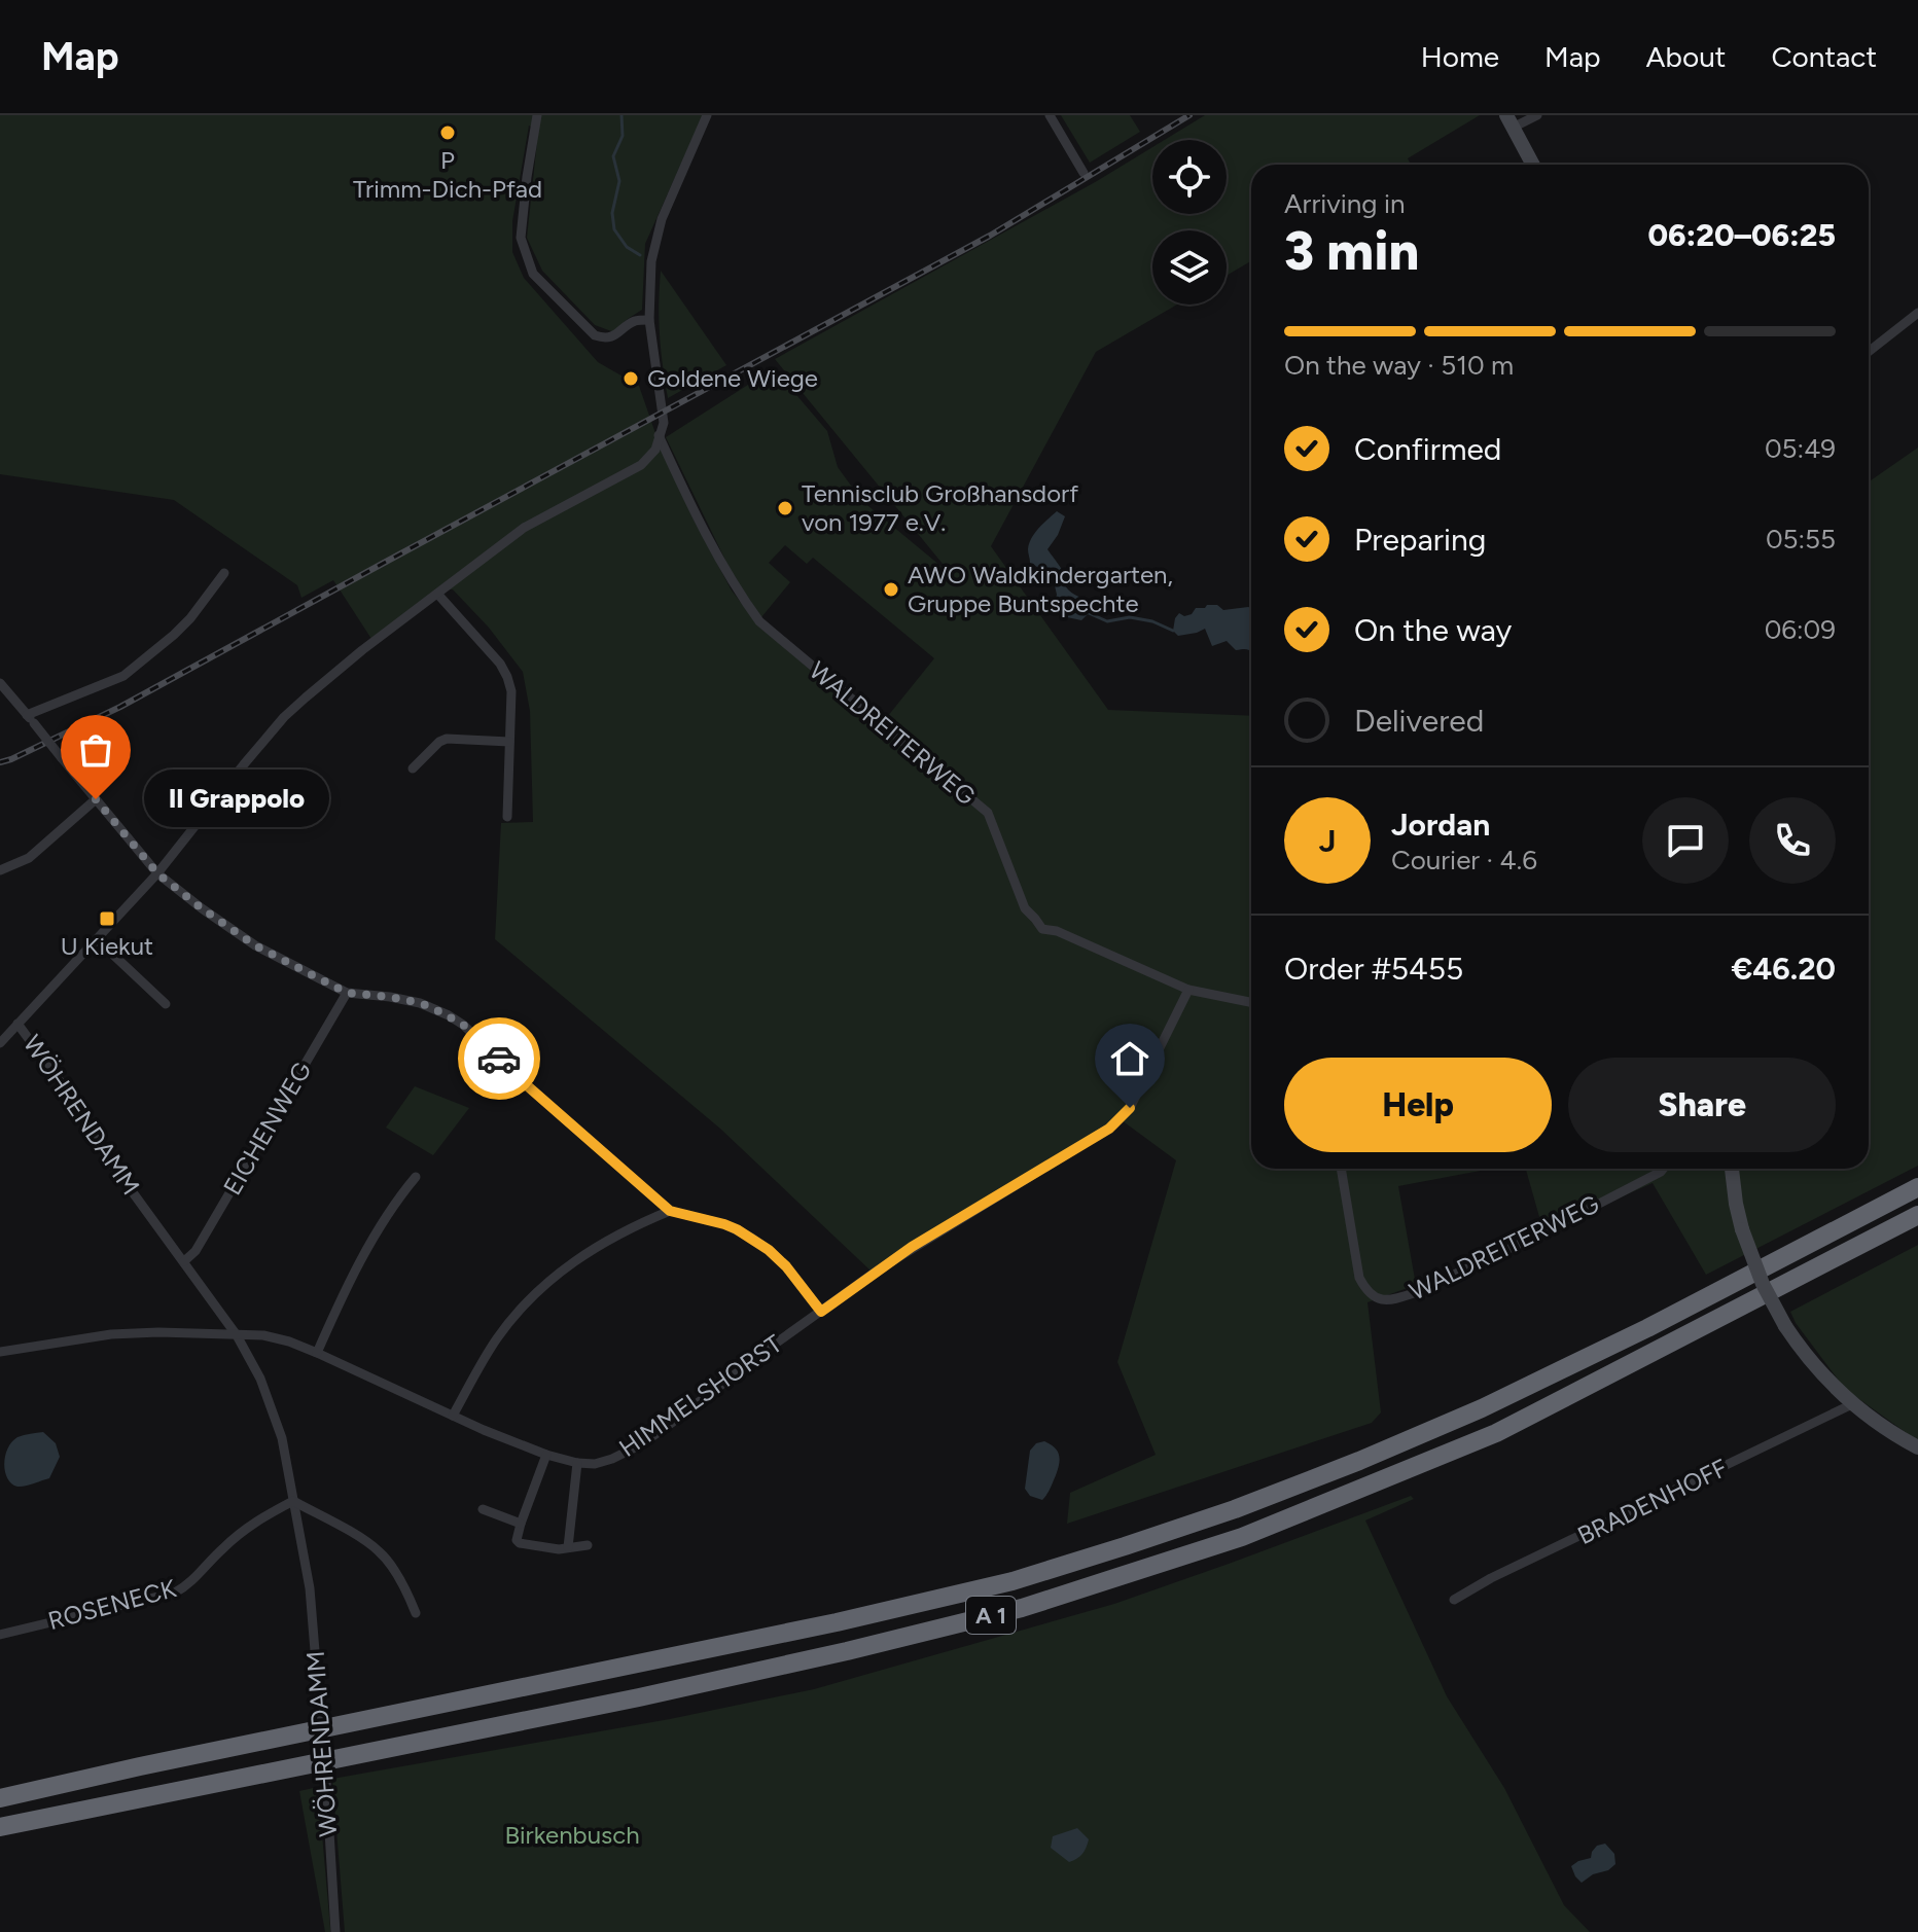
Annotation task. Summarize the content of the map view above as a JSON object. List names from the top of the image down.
{
  "streets": {
    "highway": ["A 1"],
    "street": [
      "WALDREITERWEG",
      "WÖHRENDAMM",
      "EICHENWEG",
      "HIMMELSHORST",
      "BRADENHOFF",
      "ROSENECK"
    ]
  },
  "crossings": [
    ["WALDREITERWEG", "WÖHRENDAMM"],
    ["WALDREITERWEG", "HIMMELSHORST"],
    ["WÖHRENDAMM", "EICHENWEG"],
    ["WÖHRENDAMM", "HIMMELSHORST"],
    ["WÖHRENDAMM", "ROSENECK"]
  ],
  "parks": ["Birkenbusch"],
  "places": {
    "other": [
      "P Trimm-Dich-Pfad",
      "Goldene Wiege",
      "Tennisclub Großhansdorf von 1977 e.V.",
      "AWO Waldkindergarten, Gruppe Buntspechte",
      "Il Grappolo"
    ],
    "transit": ["U Kiekut"]
  },
  "page": {
    "header": "Map",
    "nav": [
      "Home",
      "Map",
      "About",
      "Contact"
    ],
    "heading": ["3 min", "Arriving in", "06:20–06:25"],
    "panel": [
      "Jordan",
      "Courier · 4.6",
      "Order #5455",
      "€46.20"
    ],
    "bar": "On the way · 510 m",
    "list": [
      ["Confirmed", "05:49"],
      ["Preparing", "05:55"],
      ["On the way", "06:09"],
      "Delivered"
    ],
    "bubble": "Il Grappolo",
    "round": "J",
    "buttons": ["Help", "Share"]
  }
}
